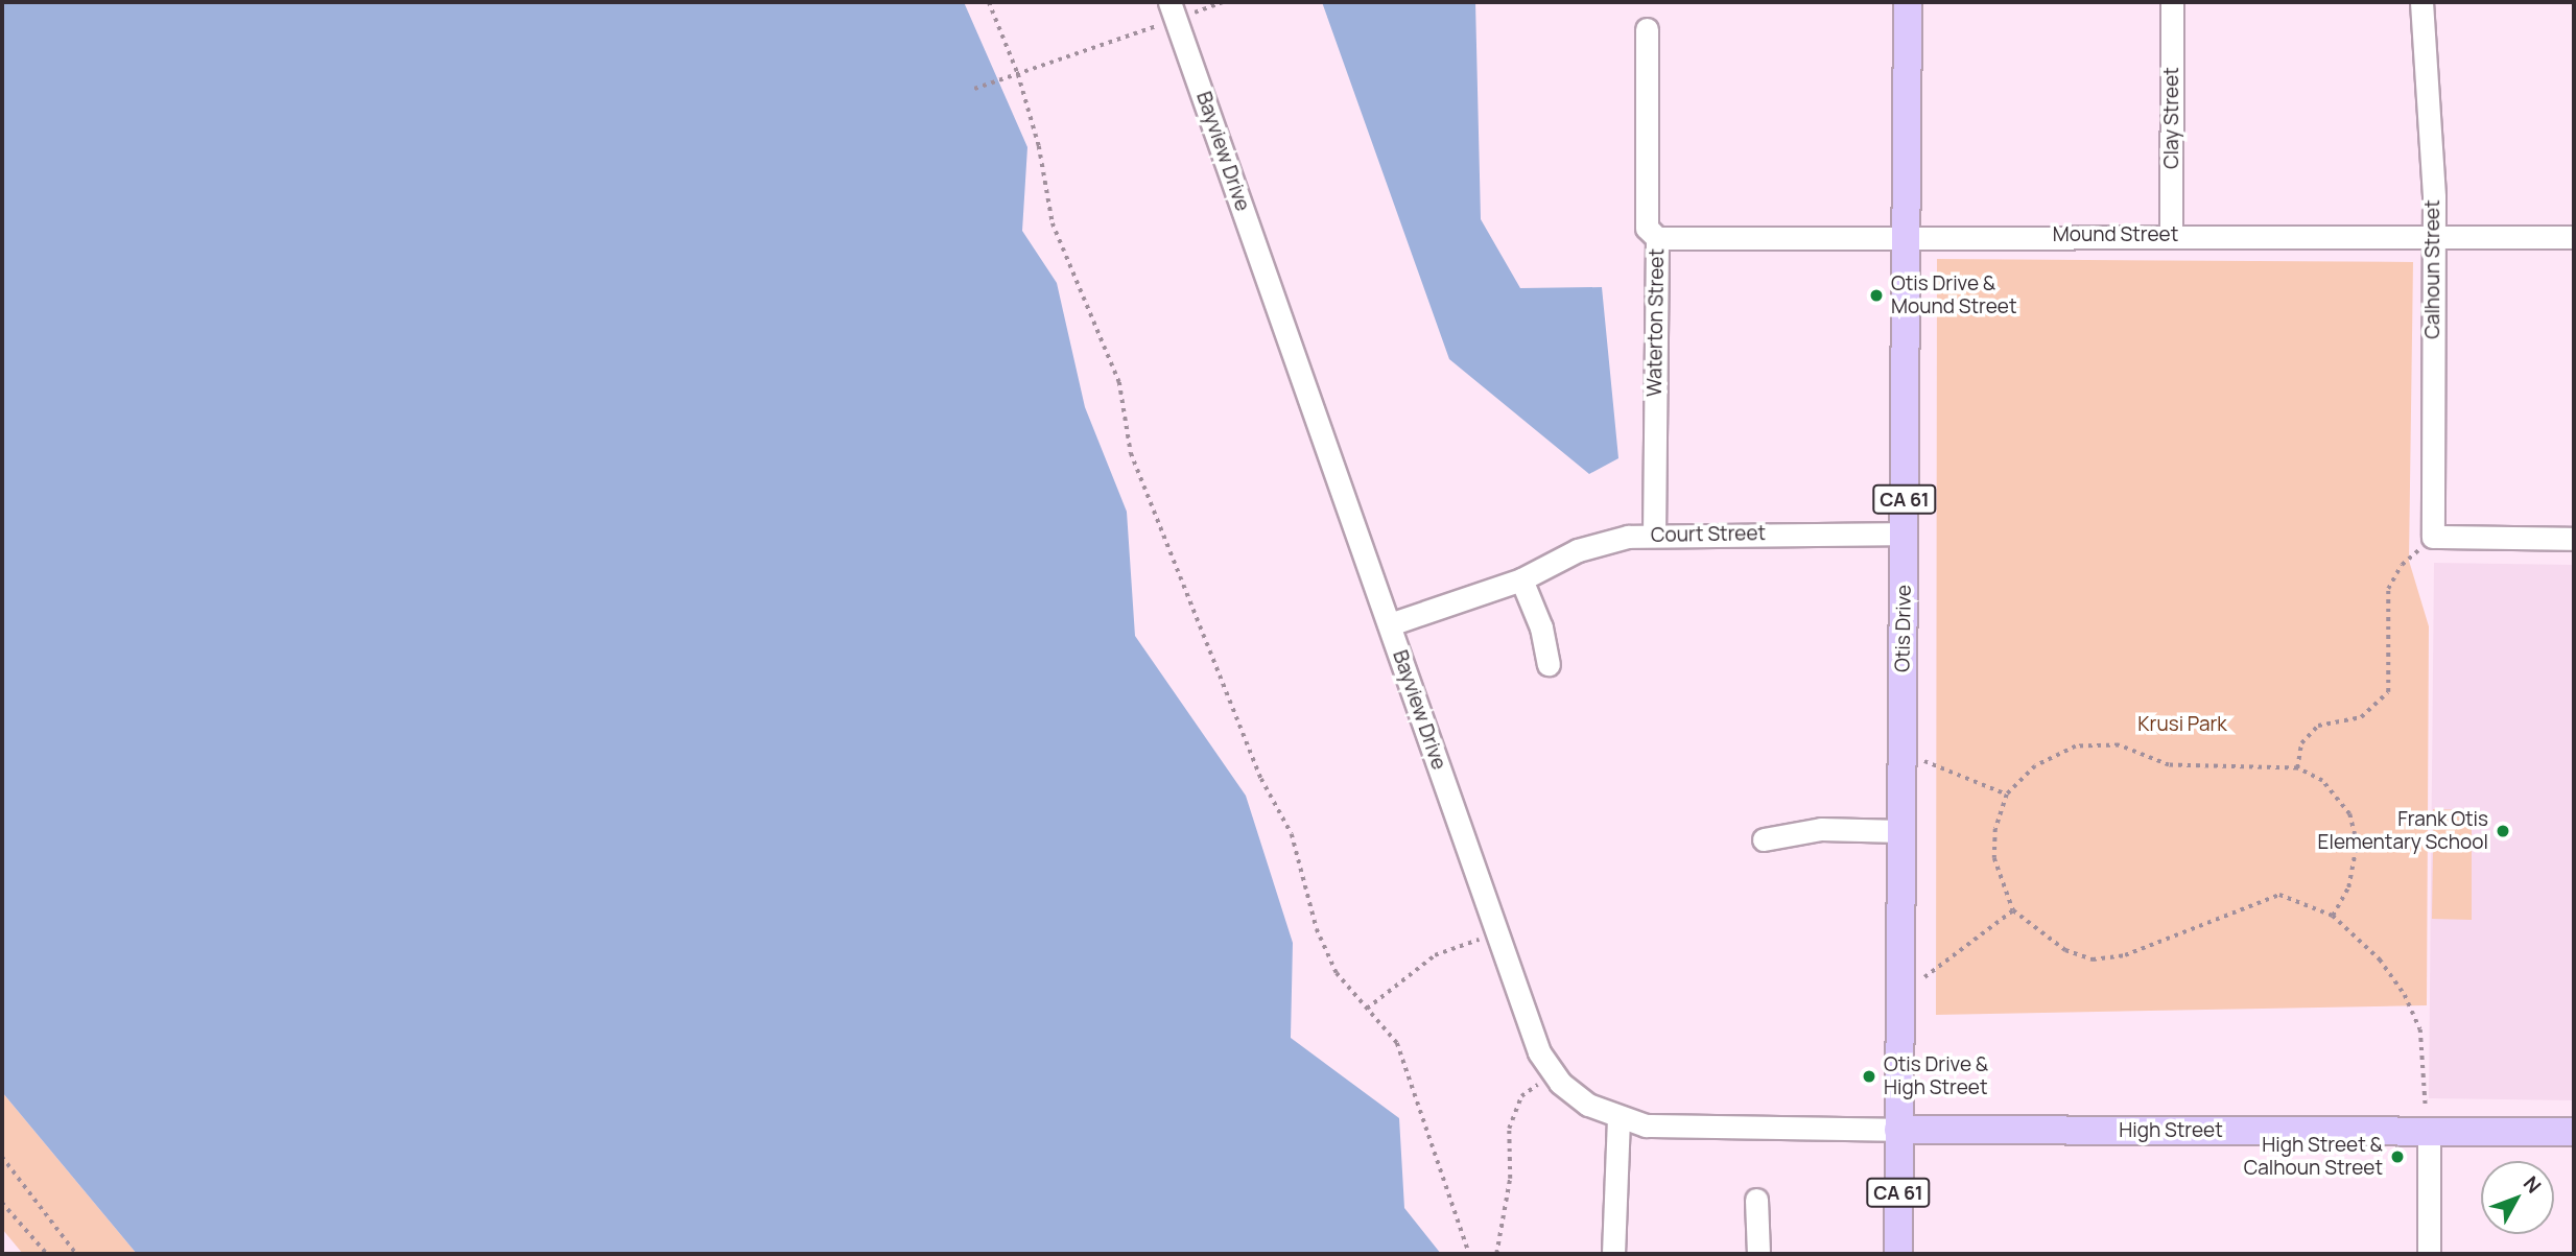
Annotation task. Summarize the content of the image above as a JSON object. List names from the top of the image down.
{
  "streets": {
    "main road": ["CA 61", "Otis Drive", "High Street"],
    "street": [
      "Clay Street",
      "Bayview Drive",
      "Mound Street",
      "Calhoun Street",
      "Waterton Street",
      "Court Street"
    ]
  },
  "crossings": [
    ["Clay Street", "Mound Street"],
    ["Bayview Drive", "Court Street"],
    ["Bayview Drive", "Otis Drive"],
    ["Bayview Drive", "High Street"],
    ["Mound Street", "Calhoun Street"],
    ["Mound Street", "Waterton Street"],
    ["Mound Street", "Otis Drive"],
    ["Waterton Street", "Court Street"],
    ["Court Street", "Otis Drive"],
    ["Otis Drive", "High Street"]
  ],
  "parks": ["Krusi Park"],
  "places": [
    "Otis Drive & Mound Street",
    "Frank Otis Elementary School",
    "Otis Drive & High Street",
    "High Street & Calhoun Street"
  ],
  "north": "top right"
}
